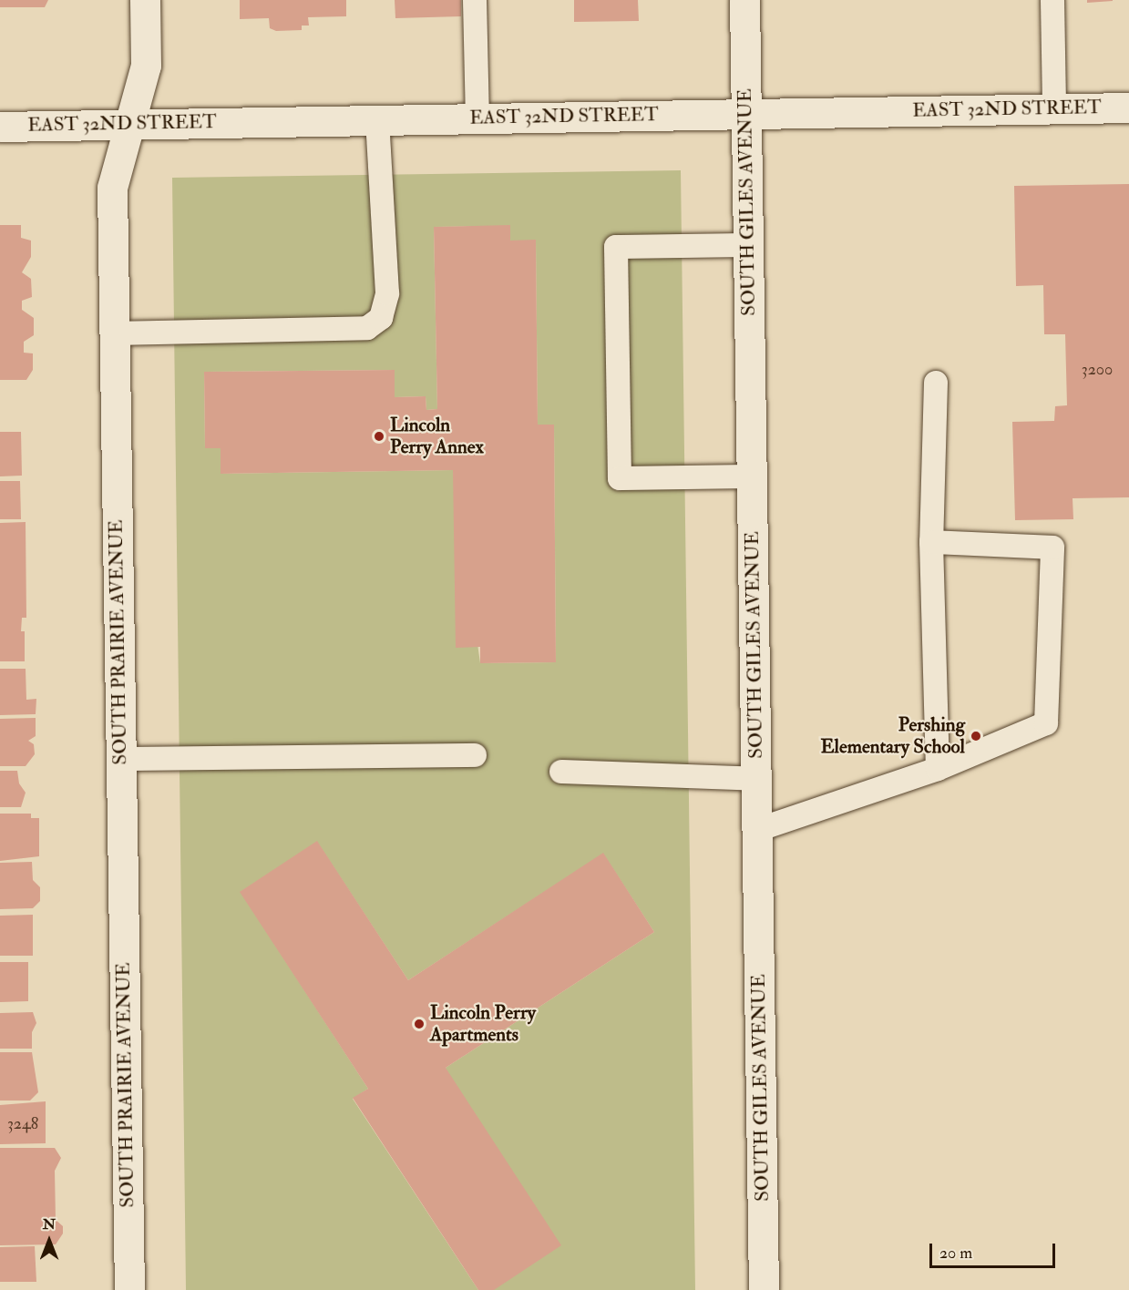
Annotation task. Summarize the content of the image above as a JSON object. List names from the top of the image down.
{
  "streets": {
    "street": ["EAST 32ND STREET", "SOUTH GILES AVENUE", "SOUTH PRAIRIE AVENUE"]
  },
  "crossings": [
    ["EAST 32ND STREET", "SOUTH GILES AVENUE"],
    ["EAST 32ND STREET", "SOUTH PRAIRIE AVENUE"]
  ],
  "places": ["Lincoln Perry Annex", "Pershing Elementary School", "Lincoln Perry Apartments"],
  "house_numbers": ["3200", "3248"],
  "scale_bar": "20 m",
  "north": "top"
}
